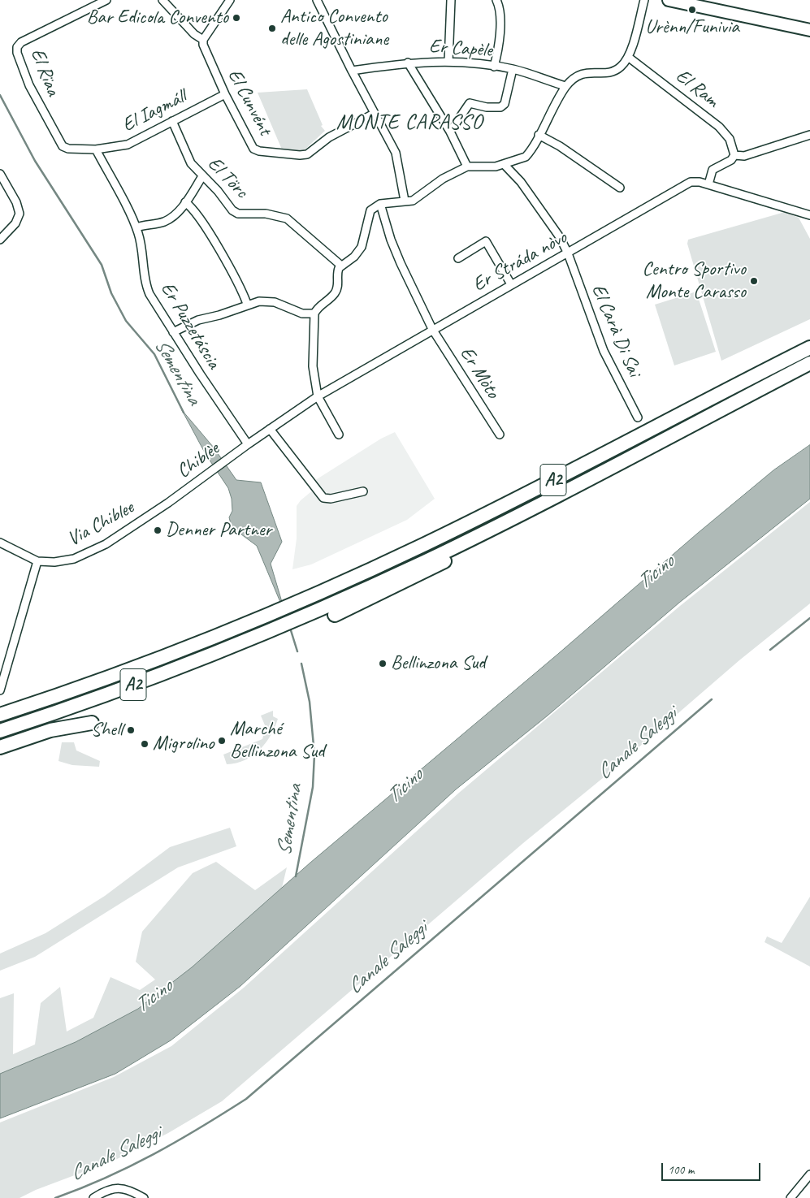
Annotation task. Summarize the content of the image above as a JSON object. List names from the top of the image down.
{
  "streets": {
    "highway": ["A2"],
    "street": [
      "Er Capèle",
      "El Rïaa",
      "El Ram",
      "El Cunvént",
      "El Iagmáll",
      "El Törc",
      "Er Stráda nòvo",
      "Er Puzzetáscia",
      "El Carà Di Sai",
      "Er Mòto",
      "Chiblèe",
      "Via Chiblee"
    ]
  },
  "crossings": [
    ["El Rïaa", "El Iagmáll"],
    ["El Rïaa", "Er Puzzetáscia"],
    ["El Cunvént", "El Iagmáll"],
    ["El Iagmáll", "El Törc"],
    ["El Iagmáll", "Er Puzzetáscia"],
    ["Er Stráda nòvo", "Er Puzzetáscia"],
    ["Er Stráda nòvo", "El Carà Di Sai"],
    ["Er Stráda nòvo", "Er Mòto"],
    ["Er Stráda nòvo", "Chiblèe"],
    ["Er Puzzetáscia", "Chiblèe"],
    ["Chiblèe", "Via Chiblee"]
  ],
  "districts": ["MONTE CARASSO"],
  "water": ["Sementina", "Ticino", "Canale Saleggi"],
  "places": [
    "Urènn/Funivia",
    "Bar Edicola Convento",
    "Antico Convento delle Agostiniane",
    "Centro Sportivo Monte Carasso",
    "Denner Partner",
    "Bellinzona Sud",
    "Shell",
    "Marché Bellinzona Sud",
    "Migrolino"
  ],
  "scale_bar": "100 m"
}
